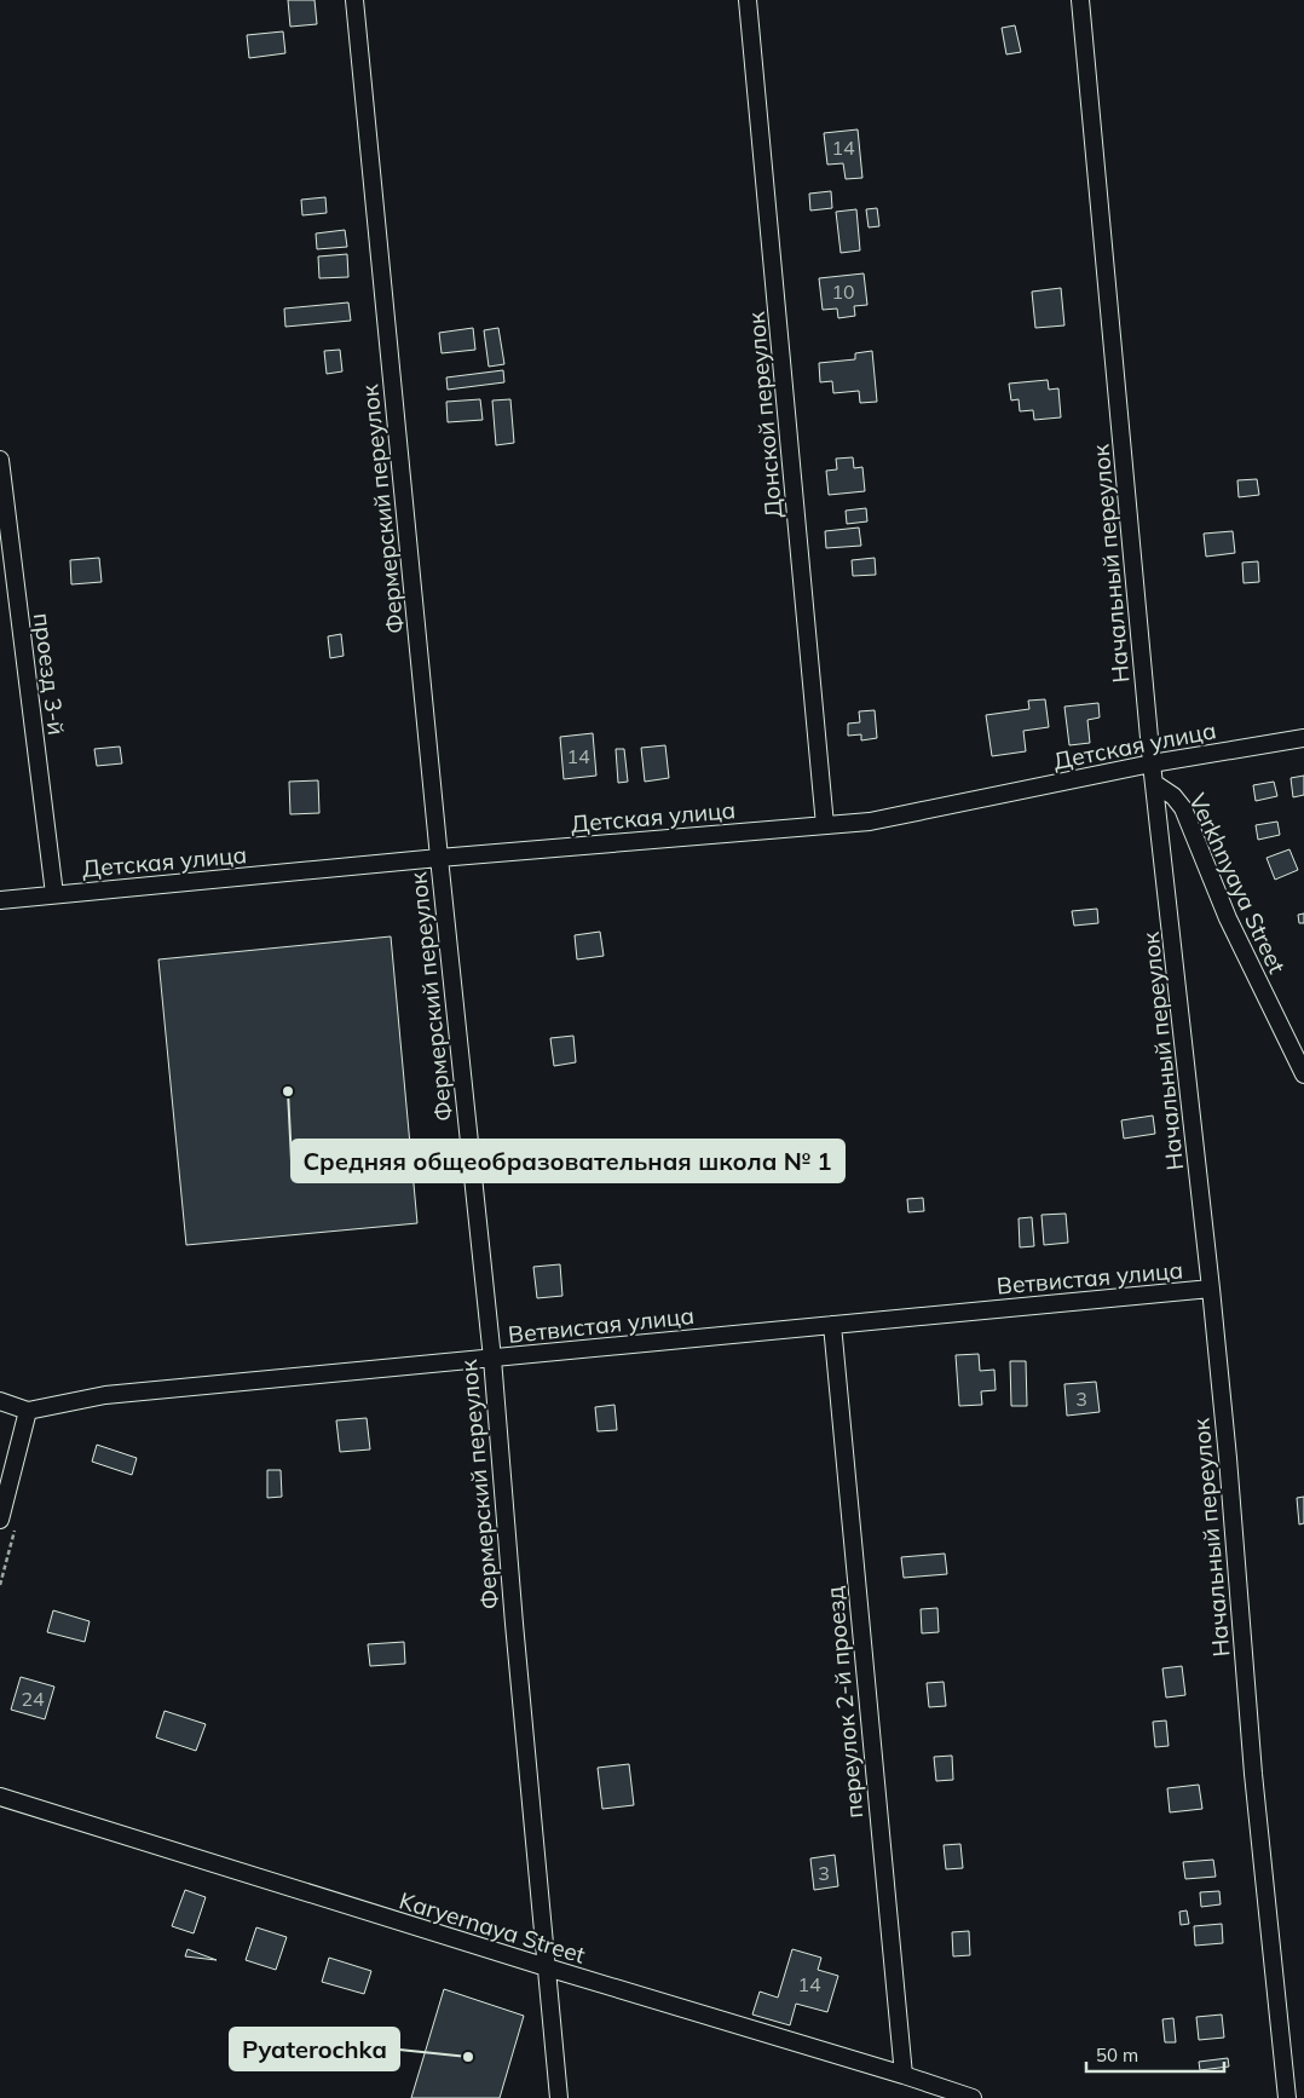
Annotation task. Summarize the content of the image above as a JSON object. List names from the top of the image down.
{
  "streets": {
    "street": [
      "Донской переулок",
      "Фермерский переулок",
      "Начальный переулок",
      "проезд 3-й",
      "Детская улица",
      "Verkhnyaya Street",
      "Ветвистая улица",
      "переулок 2-й проезд",
      "Karyernaya Street"
    ]
  },
  "crossings": [
    ["Донской переулок", "Детская улица"],
    ["Фермерский переулок", "Детская улица"],
    ["Фермерский переулок", "Ветвистая улица"],
    ["Фермерский переулок", "Karyernaya Street"],
    ["Начальный переулок", "Детская улица"],
    ["Начальный переулок", "Verkhnyaya Street"],
    ["Начальный переулок", "Ветвистая улица"],
    ["проезд 3-й", "Детская улица"],
    ["Ветвистая улица", "переулок 2-й проезд"],
    ["переулок 2-й проезд", "Karyernaya Street"]
  ],
  "places": ["Средняя общеобразовательная школа № 1", "Pyaterochka"],
  "house_numbers": [
    "14",
    "10",
    "14",
    "3",
    "24",
    "3",
    "14"
  ],
  "scale_bar": "50 m"
}
